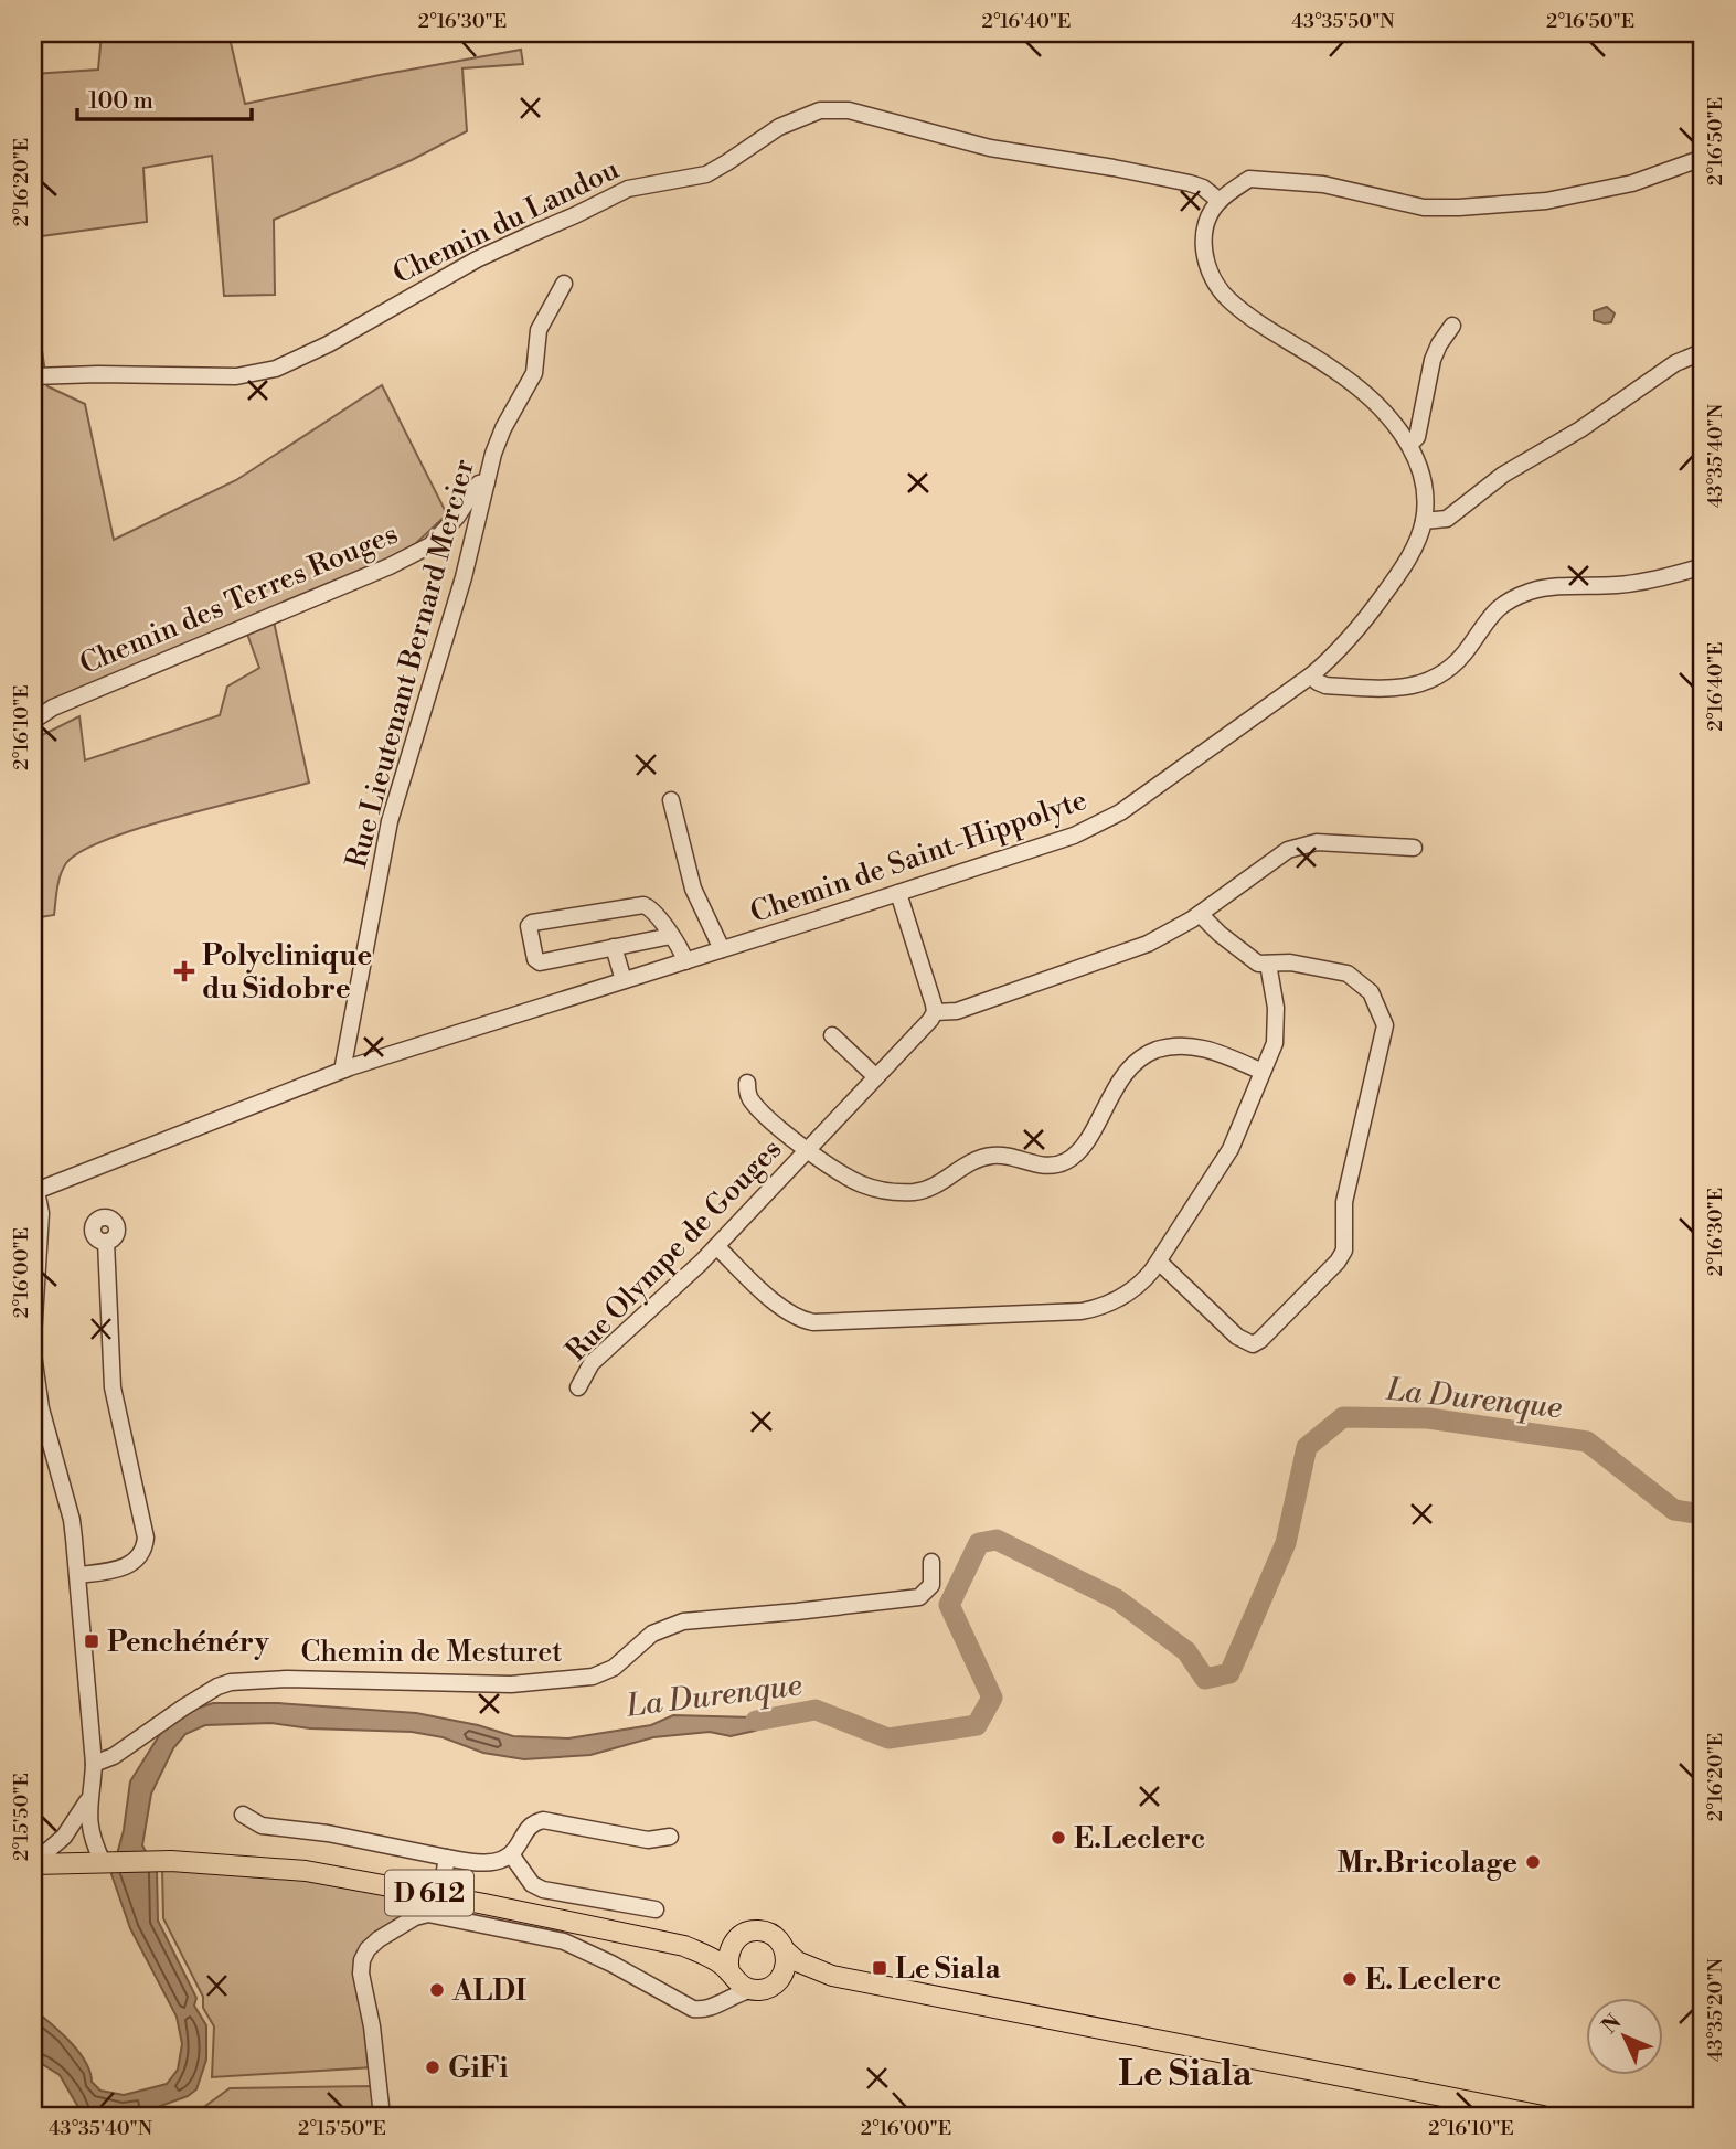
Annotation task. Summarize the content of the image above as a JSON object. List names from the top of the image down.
{
  "streets": {
    "main road": ["D 612"],
    "street": [
      "Chemin du Landou",
      "Chemin des Terres Rouges",
      "Rue Lieutenant Bernard Mercier",
      "Chemin de Saint-Hippolyte",
      "Rue Olympe de Gouges",
      "Chemin de Mesturet"
    ]
  },
  "crossings": [
    ["Chemin des Terres Rouges", "Rue Lieutenant Bernard Mercier"],
    ["Rue Lieutenant Bernard Mercier", "Chemin de Saint-Hippolyte"]
  ],
  "districts": ["Le Siala"],
  "water": ["La Durenque"],
  "places": {
    "health": ["Polyclinique du Sidobre"],
    "transit": ["Penchénéry", "Le Siala"],
    "other": [
      "E.Leclerc",
      "Mr.Bricolage",
      "E. Leclerc",
      "ALDI",
      "GiFi"
    ]
  },
  "scale_bar": "100 m",
  "north": "top left",
  "coordinates": [
    "2°16'30\"E",
    "2°16'40\"E",
    "43°35'50\"N",
    "2°16'50\"E",
    "2°16'20\"E",
    "43°35'40\"N",
    "2°16'10\"E",
    "2°16'00\"E",
    "2°15'50\"E",
    "43°35'20\"N"
  ]
}
